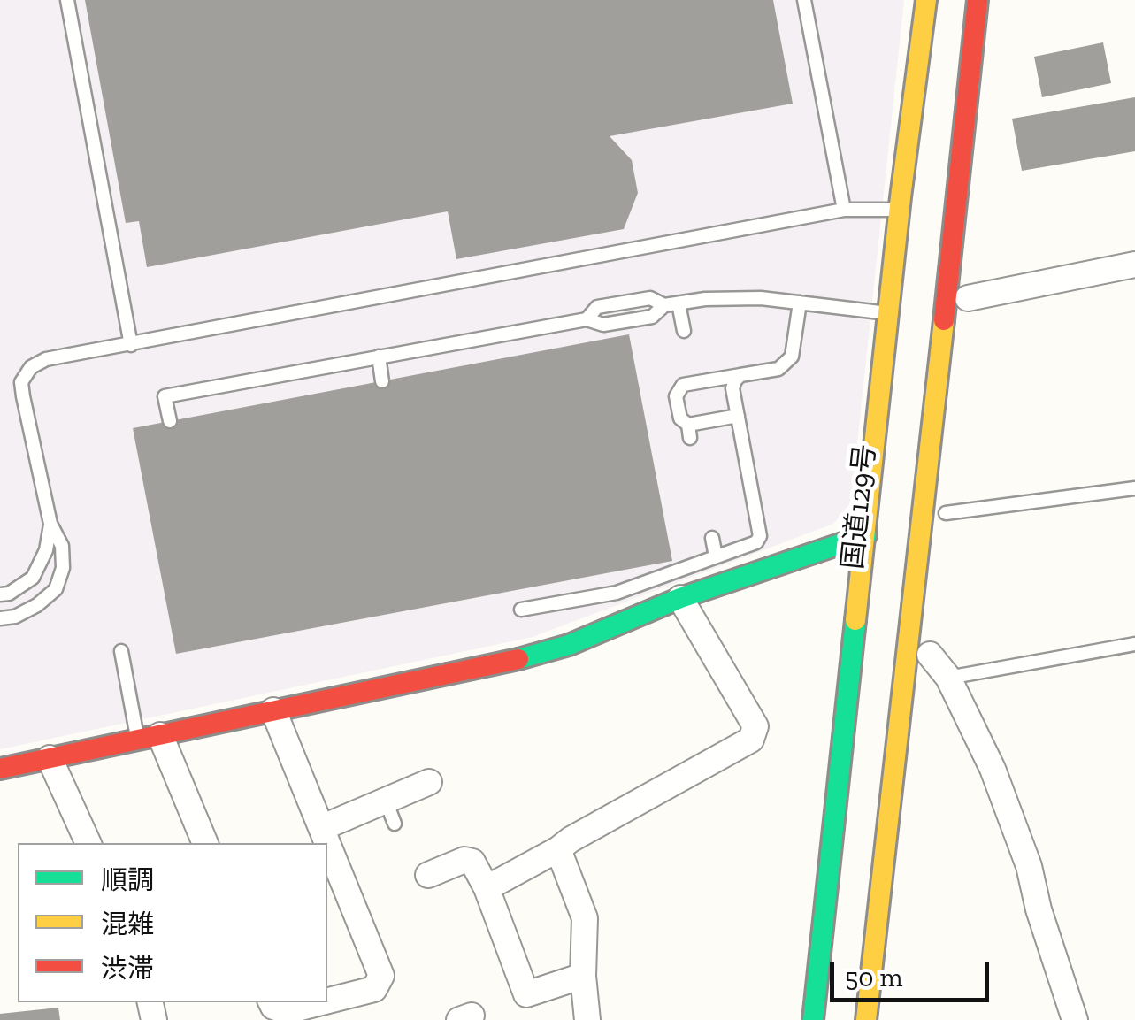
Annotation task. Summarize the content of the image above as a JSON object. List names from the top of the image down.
{
  "legend": ["順調", "混雑", "渋滞"],
  "scale_bar": "50 m"
}
